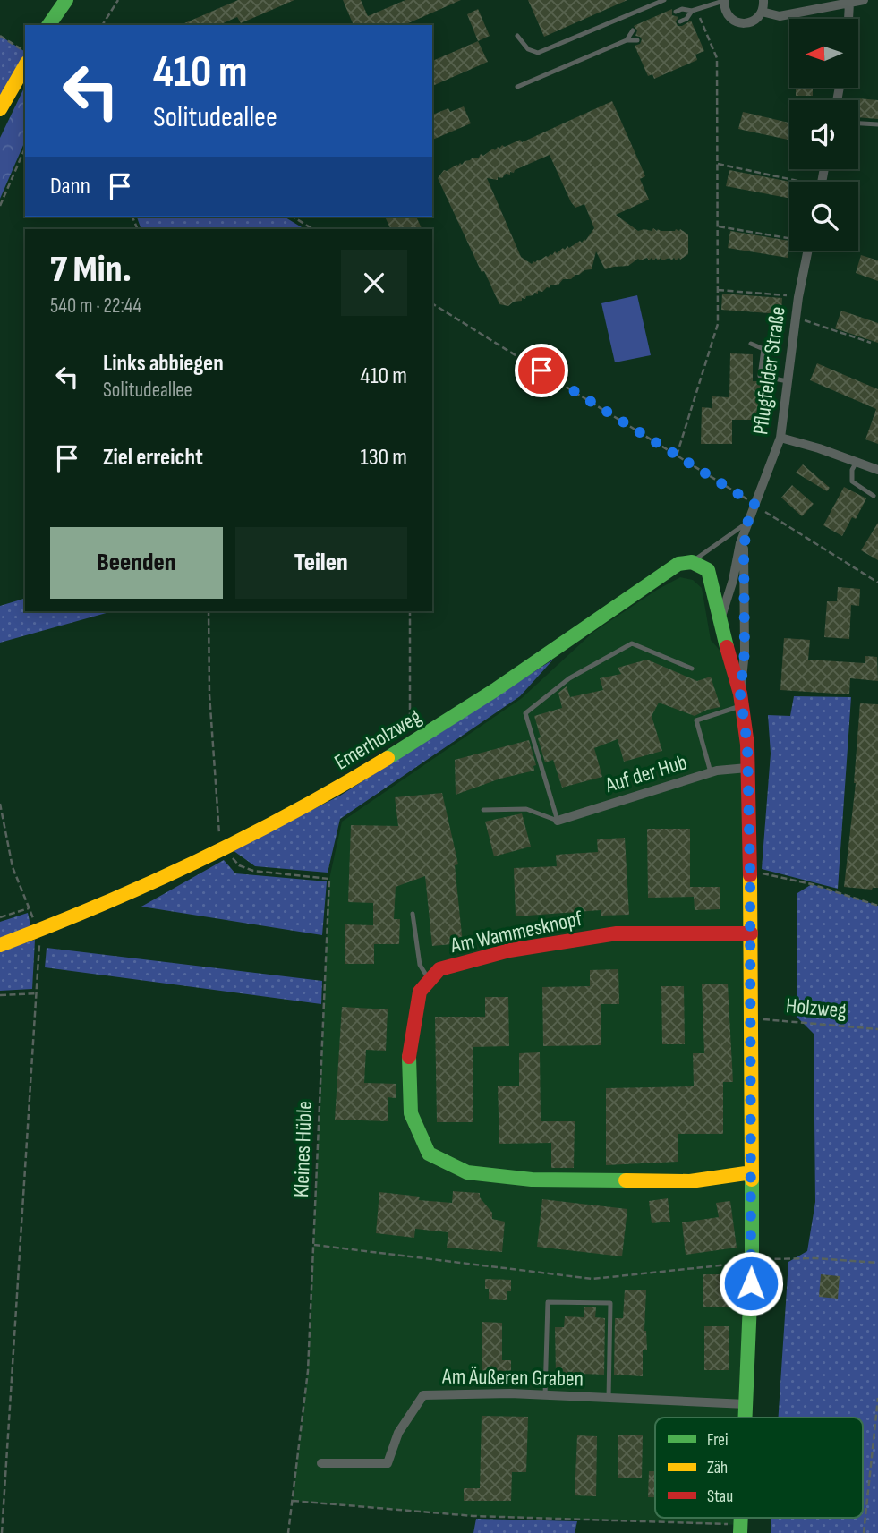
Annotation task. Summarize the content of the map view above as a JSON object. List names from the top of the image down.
{
  "streets": {
    "street": [
      "Pflugfelder Straße",
      "Emerholzweg",
      "Auf der Hub",
      "Am Wammesknopf",
      "Am Äußeren Graben"
    ],
    "path": ["Holzweg", "Kleines Hüble"]
  },
  "crossings": [
    ["Emerholzweg", "Kleines Hüble"]
  ],
  "legend": ["Frei", "Zäh", "Stau"],
  "north": "left",
  "page": {
    "turn": ["410 m", "Solitudeallee"],
    "then": "Dann",
    "heading": ["7 Min.", "540 m · 22:44"],
    "list": [
      {
        "name": "Links abbiegen",
        "note": "Solitudeallee",
        "value": "410 m"
      },
      {
        "name": "Ziel erreicht",
        "value": "130 m"
      }
    ],
    "buttons": ["Beenden", "Teilen"]
  }
}
